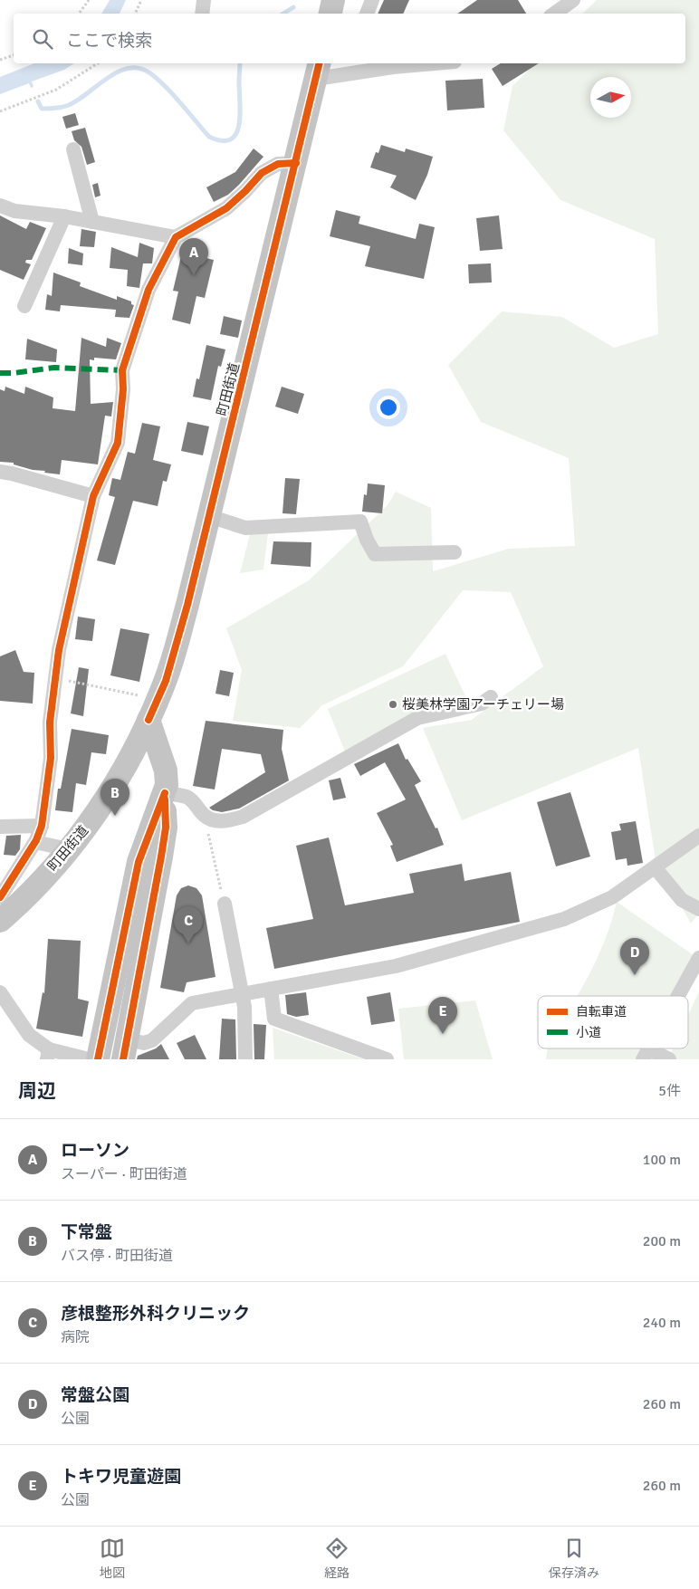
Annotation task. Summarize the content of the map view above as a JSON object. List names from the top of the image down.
{
  "streets": {
    "main road": ["町田街道"]
  },
  "places": ["桜美林学園アーチェリー場"],
  "legend": ["自転車道", "小道"],
  "north": "right",
  "page": {
    "search": "ここで検索",
    "pins": [
      "A",
      "B",
      "C",
      "D",
      "E"
    ],
    "heading": ["周辺", "5件"],
    "list": [
      {
        "mark": "A",
        "name": "ローソン",
        "note": "スーパー · 町田街道",
        "value": "100 m"
      },
      {
        "mark": "B",
        "name": "下常盤",
        "note": "バス停 · 町田街道",
        "value": "200 m"
      },
      {
        "mark": "C",
        "name": "彦根整形外科クリニック",
        "note": "病院",
        "value": "240 m"
      },
      {
        "mark": "D",
        "name": "常盤公園",
        "note": "公園",
        "value": "260 m"
      },
      {
        "mark": "E",
        "name": "トキワ児童遊園",
        "note": "公園",
        "value": "260 m"
      }
    ],
    "nav": ["地図", "経路", "保存済み"]
  }
}
